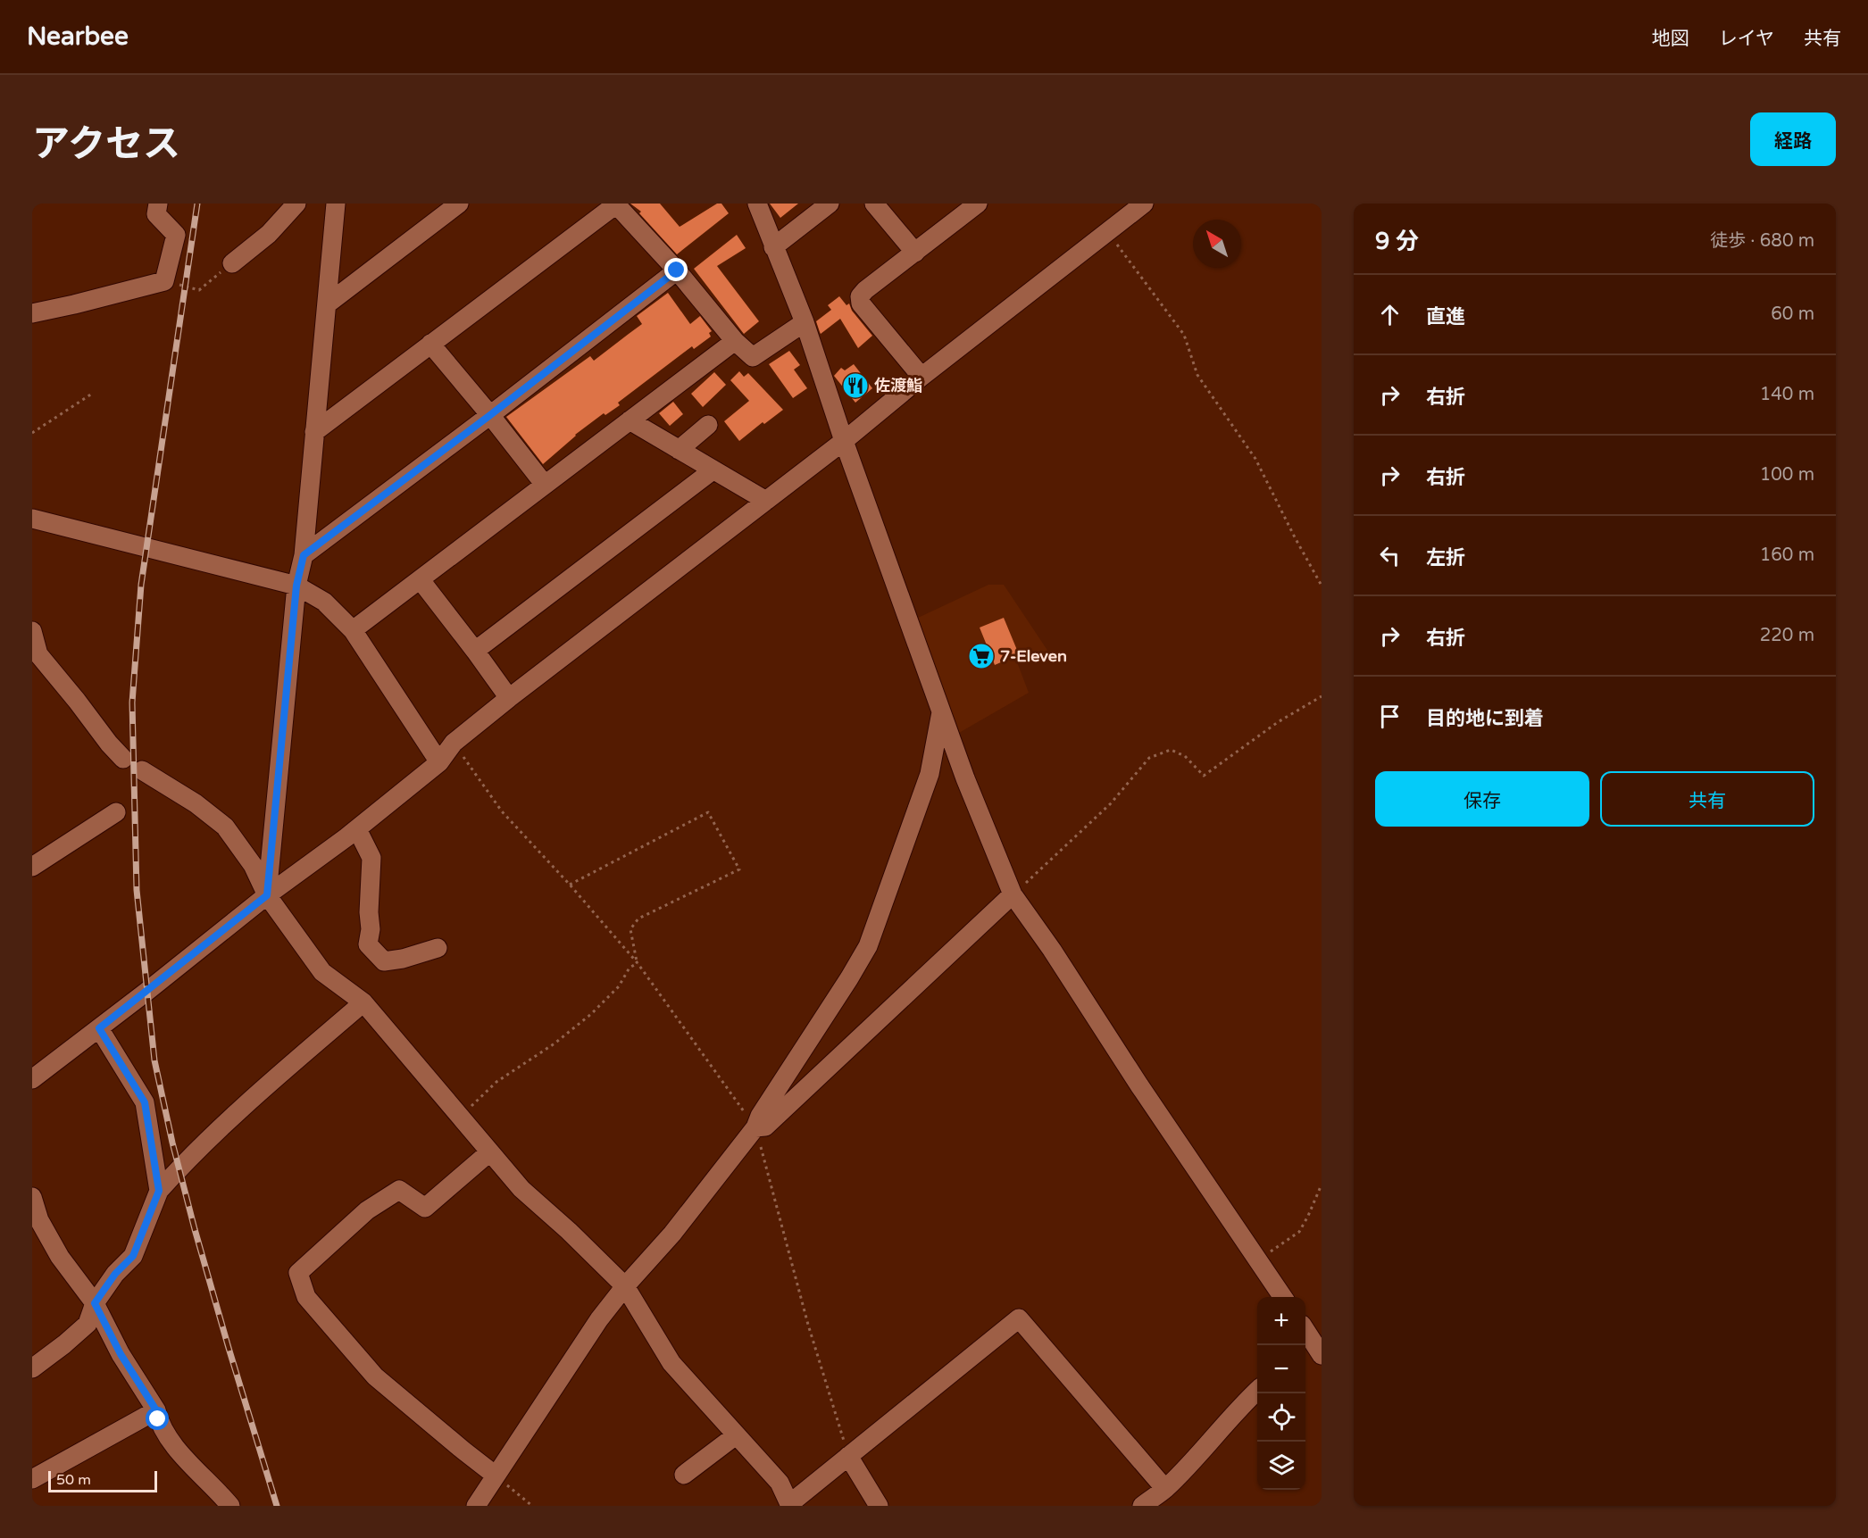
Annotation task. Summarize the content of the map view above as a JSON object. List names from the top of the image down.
{
  "places": {
    "restaurant": ["佐渡鮨"],
    "supermarket": ["7-Eleven"]
  },
  "scale_bar": "50 m",
  "north": "top left",
  "page": {
    "header": "Nearbee",
    "nav": ["地図", "レイヤ", "共有"],
    "title": "アクセス",
    "buttons": [
      "経路",
      ["保存", "共有"]
    ],
    "heading": ["9 分", "徒歩 · 680 m"],
    "list": [
      ["直進", "60 m"],
      ["右折", "140 m"],
      ["右折", "100 m"],
      ["左折", "160 m"],
      ["右折", "220 m"],
      "目的地に到着"
    ],
    "map_buttons": ["+", "−"],
    "scale": "50 m"
  }
}
